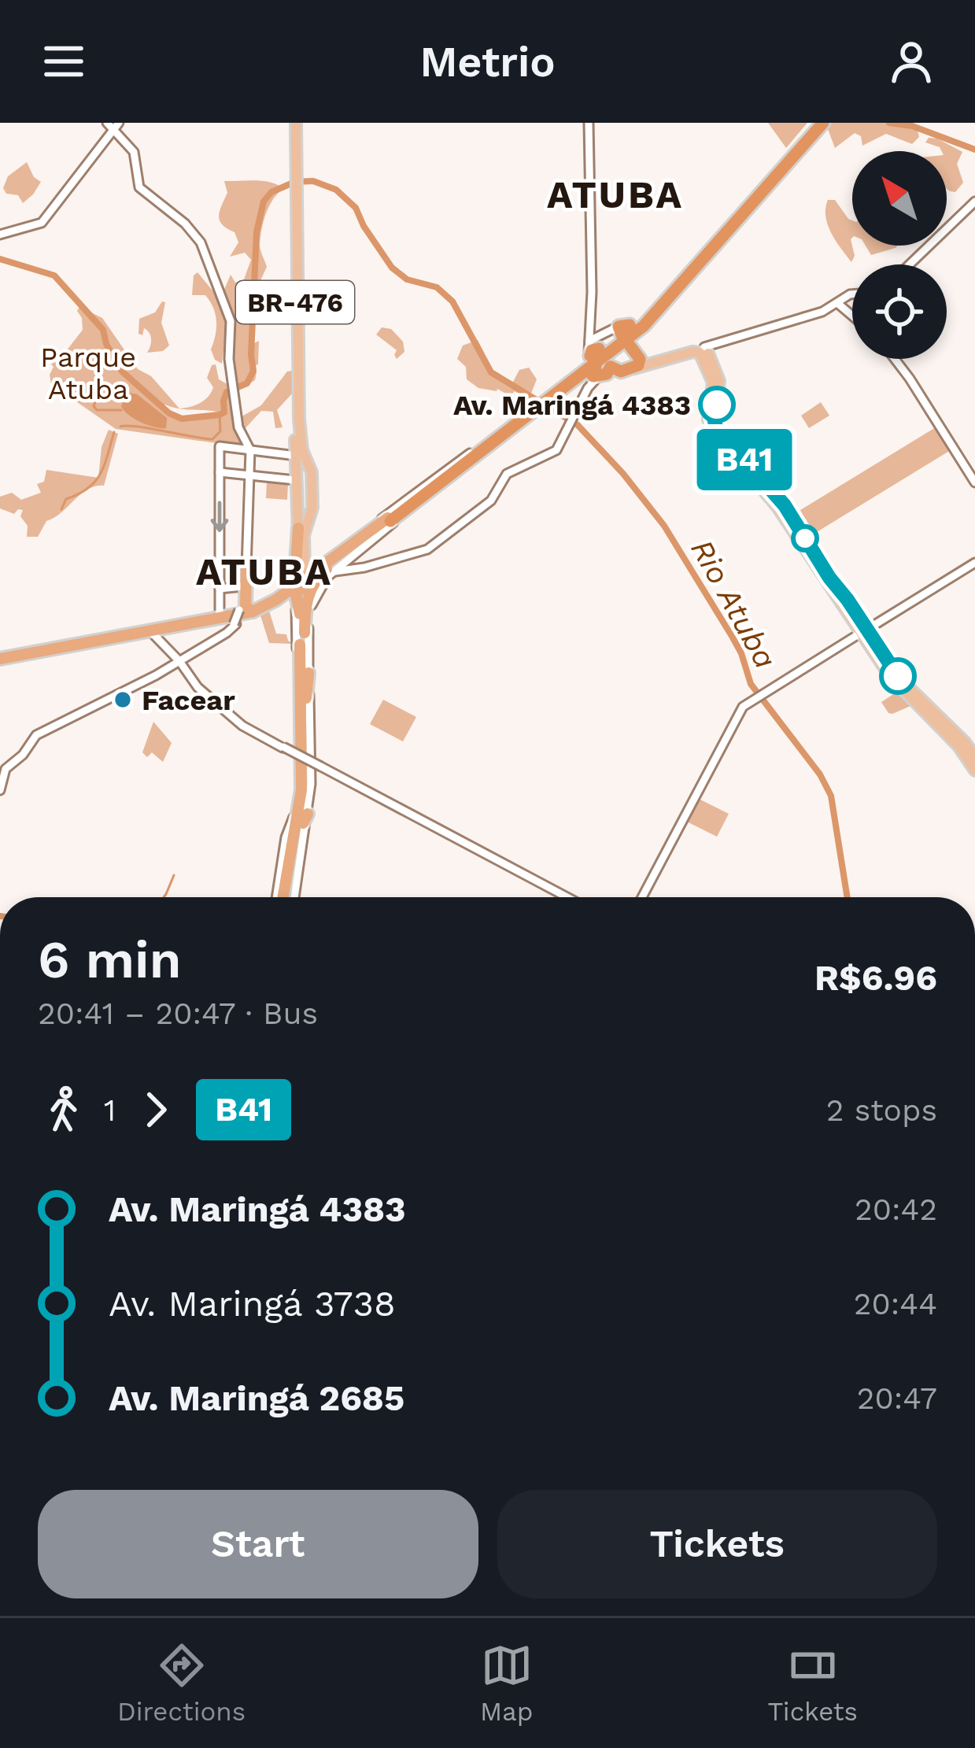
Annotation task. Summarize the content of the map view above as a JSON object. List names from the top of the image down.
{
  "streets": {
    "highway": ["BR-476"]
  },
  "districts": ["ATUBA", "ATUBA"],
  "water": ["Rio Atuba"],
  "parks": ["Parque Atuba"],
  "places": ["Av. Maringá 4383", "Facear"],
  "lines": ["bus line B41"],
  "north": "top left",
  "page": {
    "header": "Metrio",
    "on_map": "B41",
    "heading": ["6 min", "20:41 – 20:47 · Bus", "R$6.96"],
    "legs": ["1", "B41", "2 stops"],
    "list": [
      {
        "name": "Av. Maringá 4383",
        "value": "20:42"
      },
      {
        "name": "Av. Maringá 3738",
        "value": "20:44"
      },
      {
        "name": "Av. Maringá 2685",
        "value": "20:47"
      }
    ],
    "buttons": ["Start", "Tickets"],
    "tabs": ["Directions", "Map", "Tickets"]
  }
}
